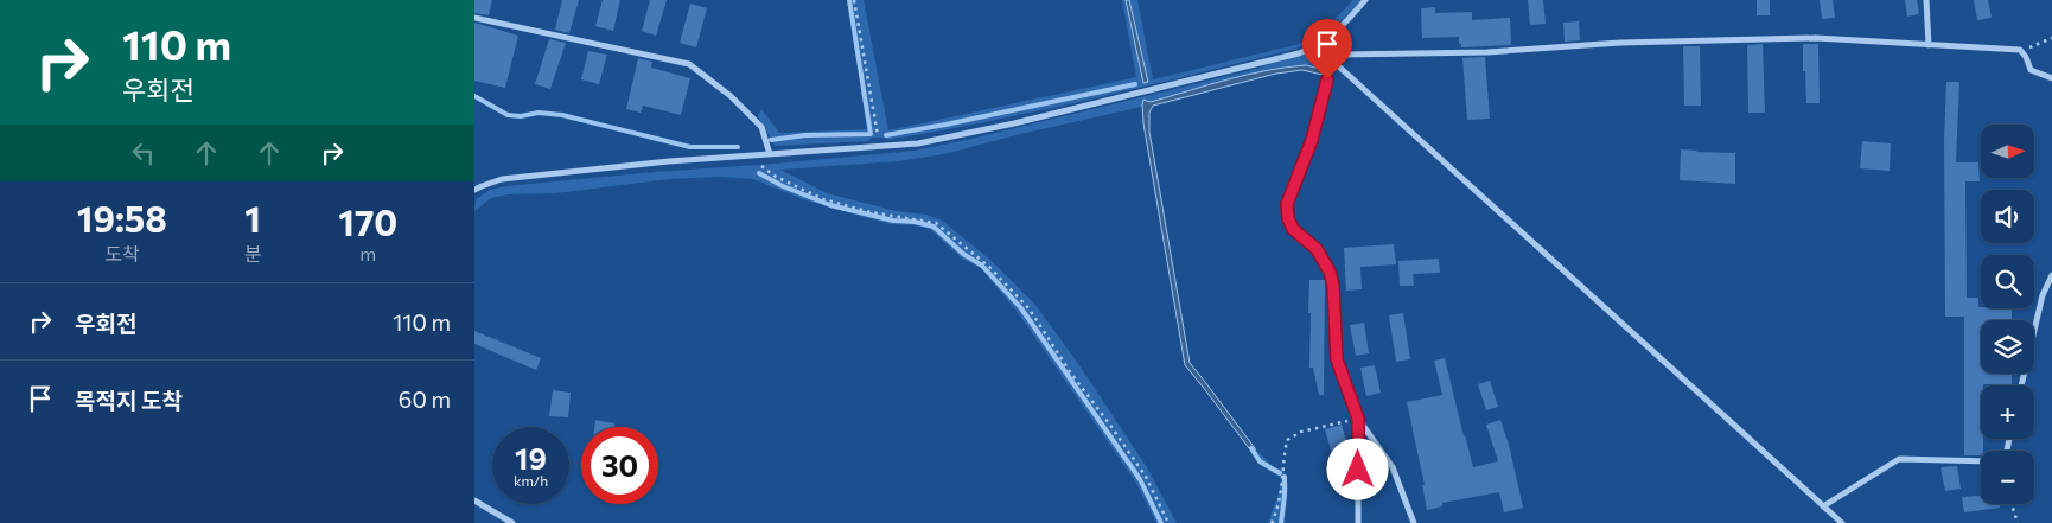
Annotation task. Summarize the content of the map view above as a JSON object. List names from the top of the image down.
{
  "north": "right",
  "page": {
    "turn": ["110 m", "우회전"],
    "map_buttons": ["+", "−"],
    "eta": [
      "19:58",
      "도착",
      "1",
      "분",
      "170",
      "m"
    ],
    "list": [
      {
        "name": "우회전",
        "value": "110 m"
      },
      {
        "name": "목적지 도착",
        "value": "60 m"
      }
    ],
    "speed": "19 km/h",
    "limit": "30"
  }
}
